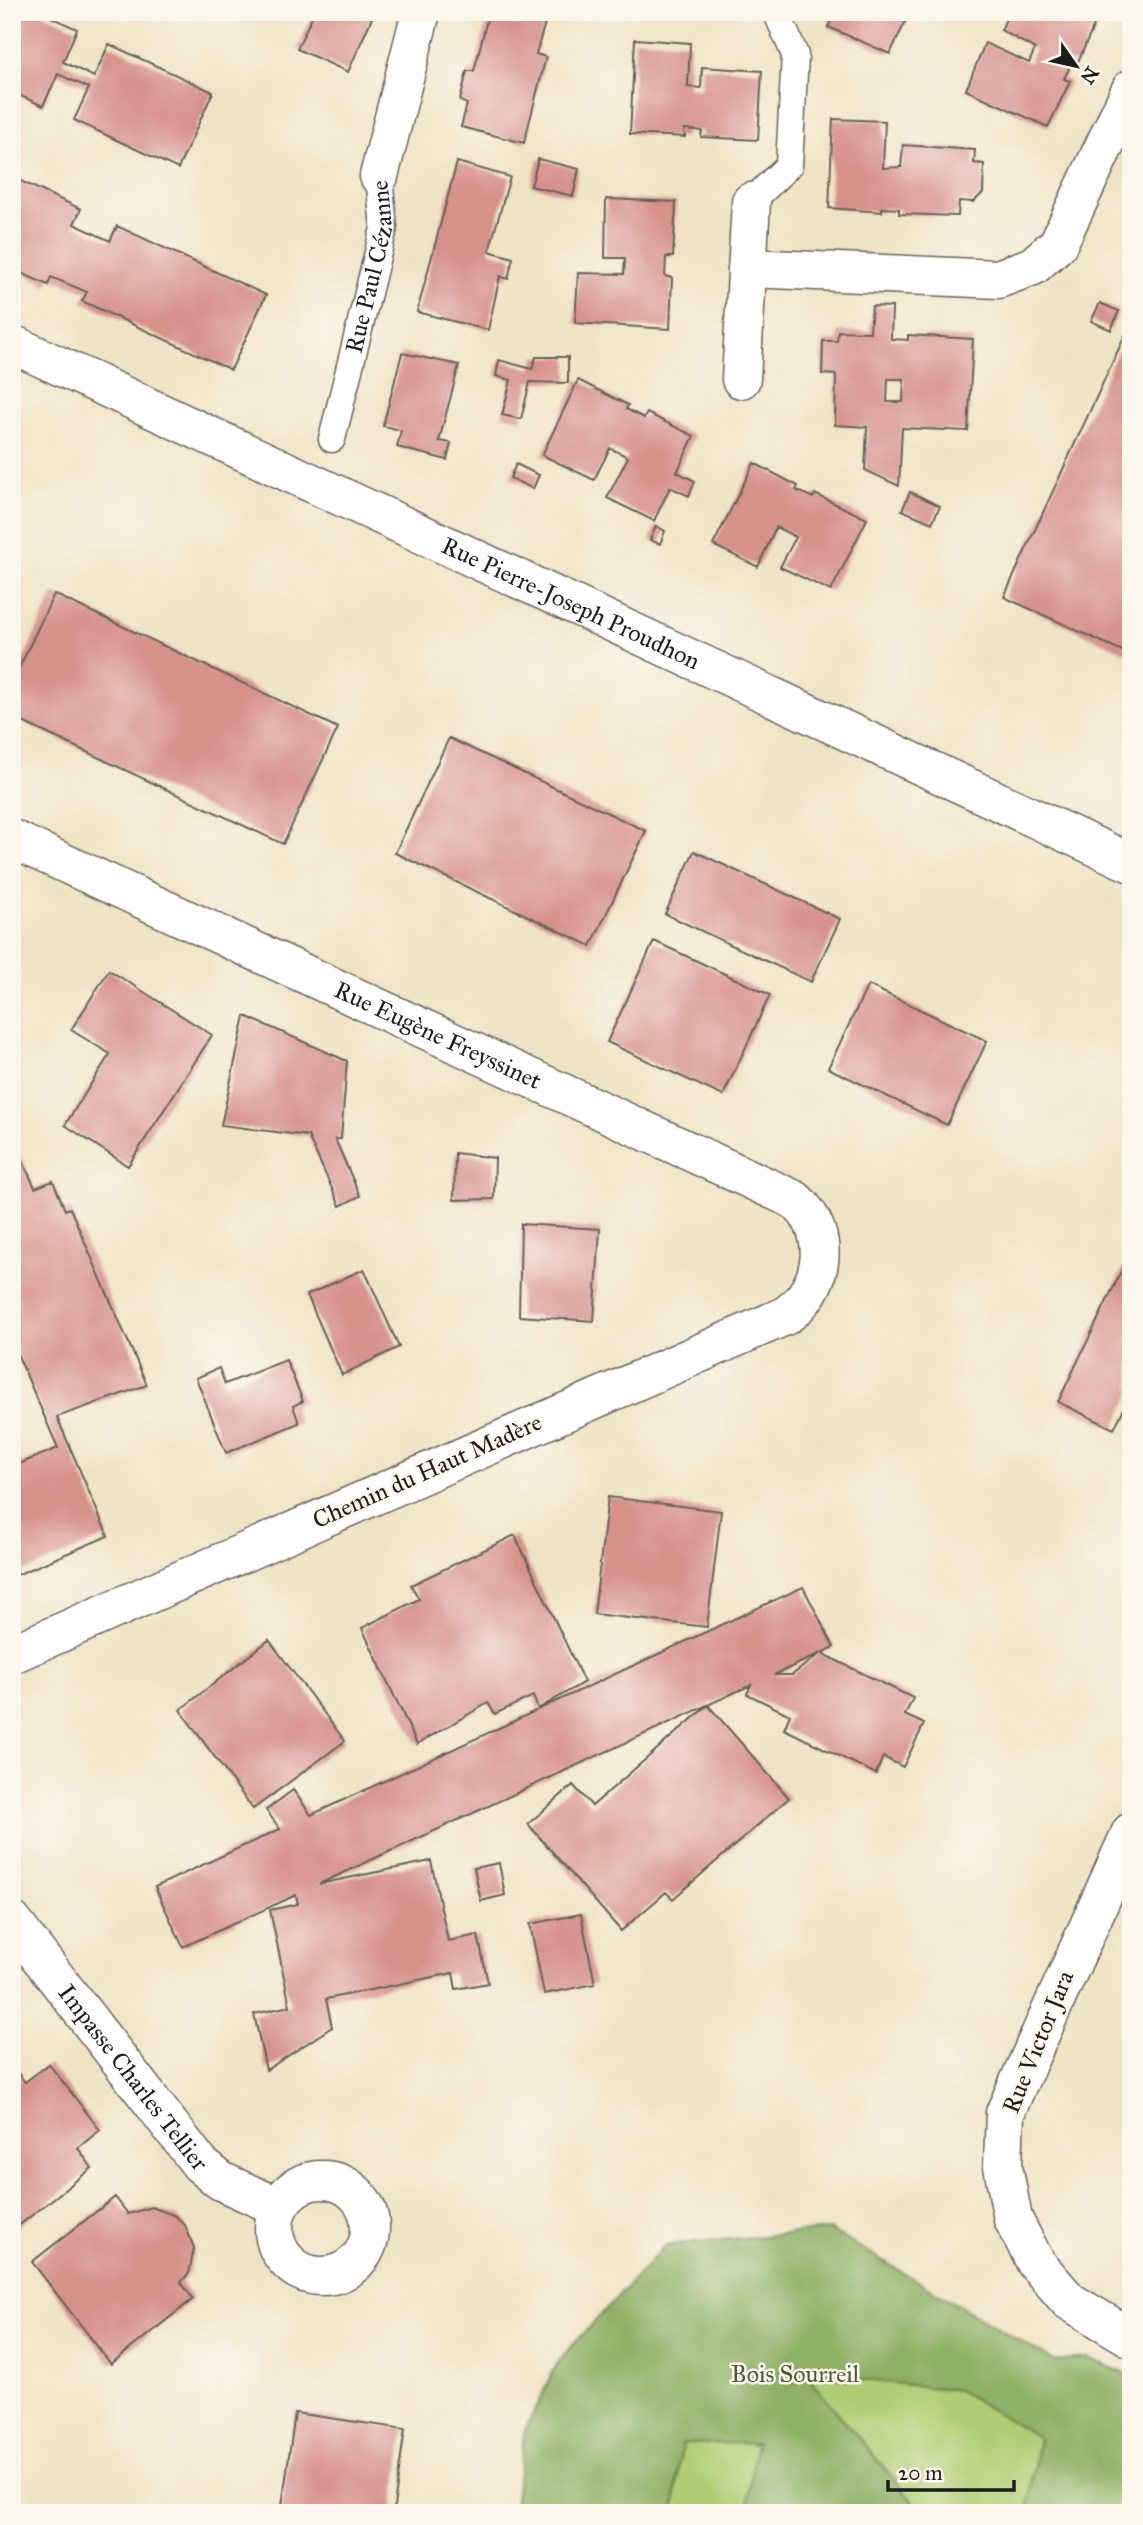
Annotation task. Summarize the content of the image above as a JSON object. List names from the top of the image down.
{
  "streets": {
    "street": [
      "Rue Paul Cézanne",
      "Rue Pierre-Joseph Proudhon",
      "Rue Eugène Freyssinet",
      "Chemin du Haut Madère",
      "Rue Victor Jara",
      "Impasse Charles Tellier"
    ]
  },
  "crossings": [
    ["Rue Eugène Freyssinet", "Chemin du Haut Madère"]
  ],
  "parks": ["Bois Sourreil"],
  "scale_bar": "20 m",
  "north": "bottom right"
}
